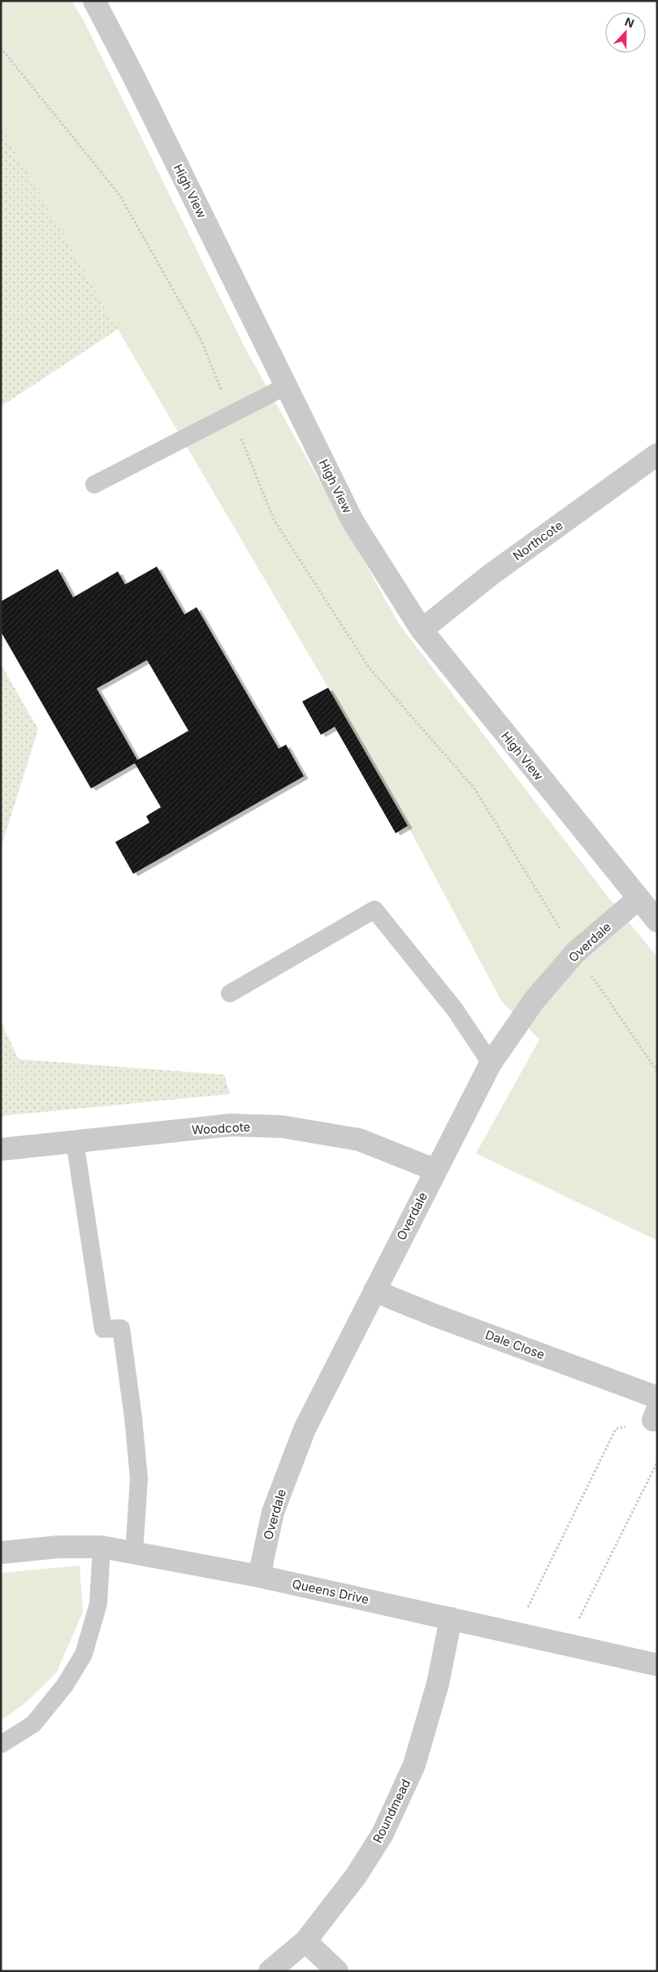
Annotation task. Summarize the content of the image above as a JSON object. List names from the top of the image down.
{
  "streets": {
    "street": [
      "High View",
      "Northcote",
      "Overdale",
      "Woodcote",
      "Dale Close",
      "Queens Drive",
      "Roundmead"
    ]
  },
  "crossings": [
    ["High View", "Northcote"],
    ["High View", "Overdale"],
    ["Overdale", "Woodcote"],
    ["Overdale", "Dale Close"],
    ["Overdale", "Queens Drive"],
    ["Queens Drive", "Roundmead"]
  ],
  "north": "top"
}
